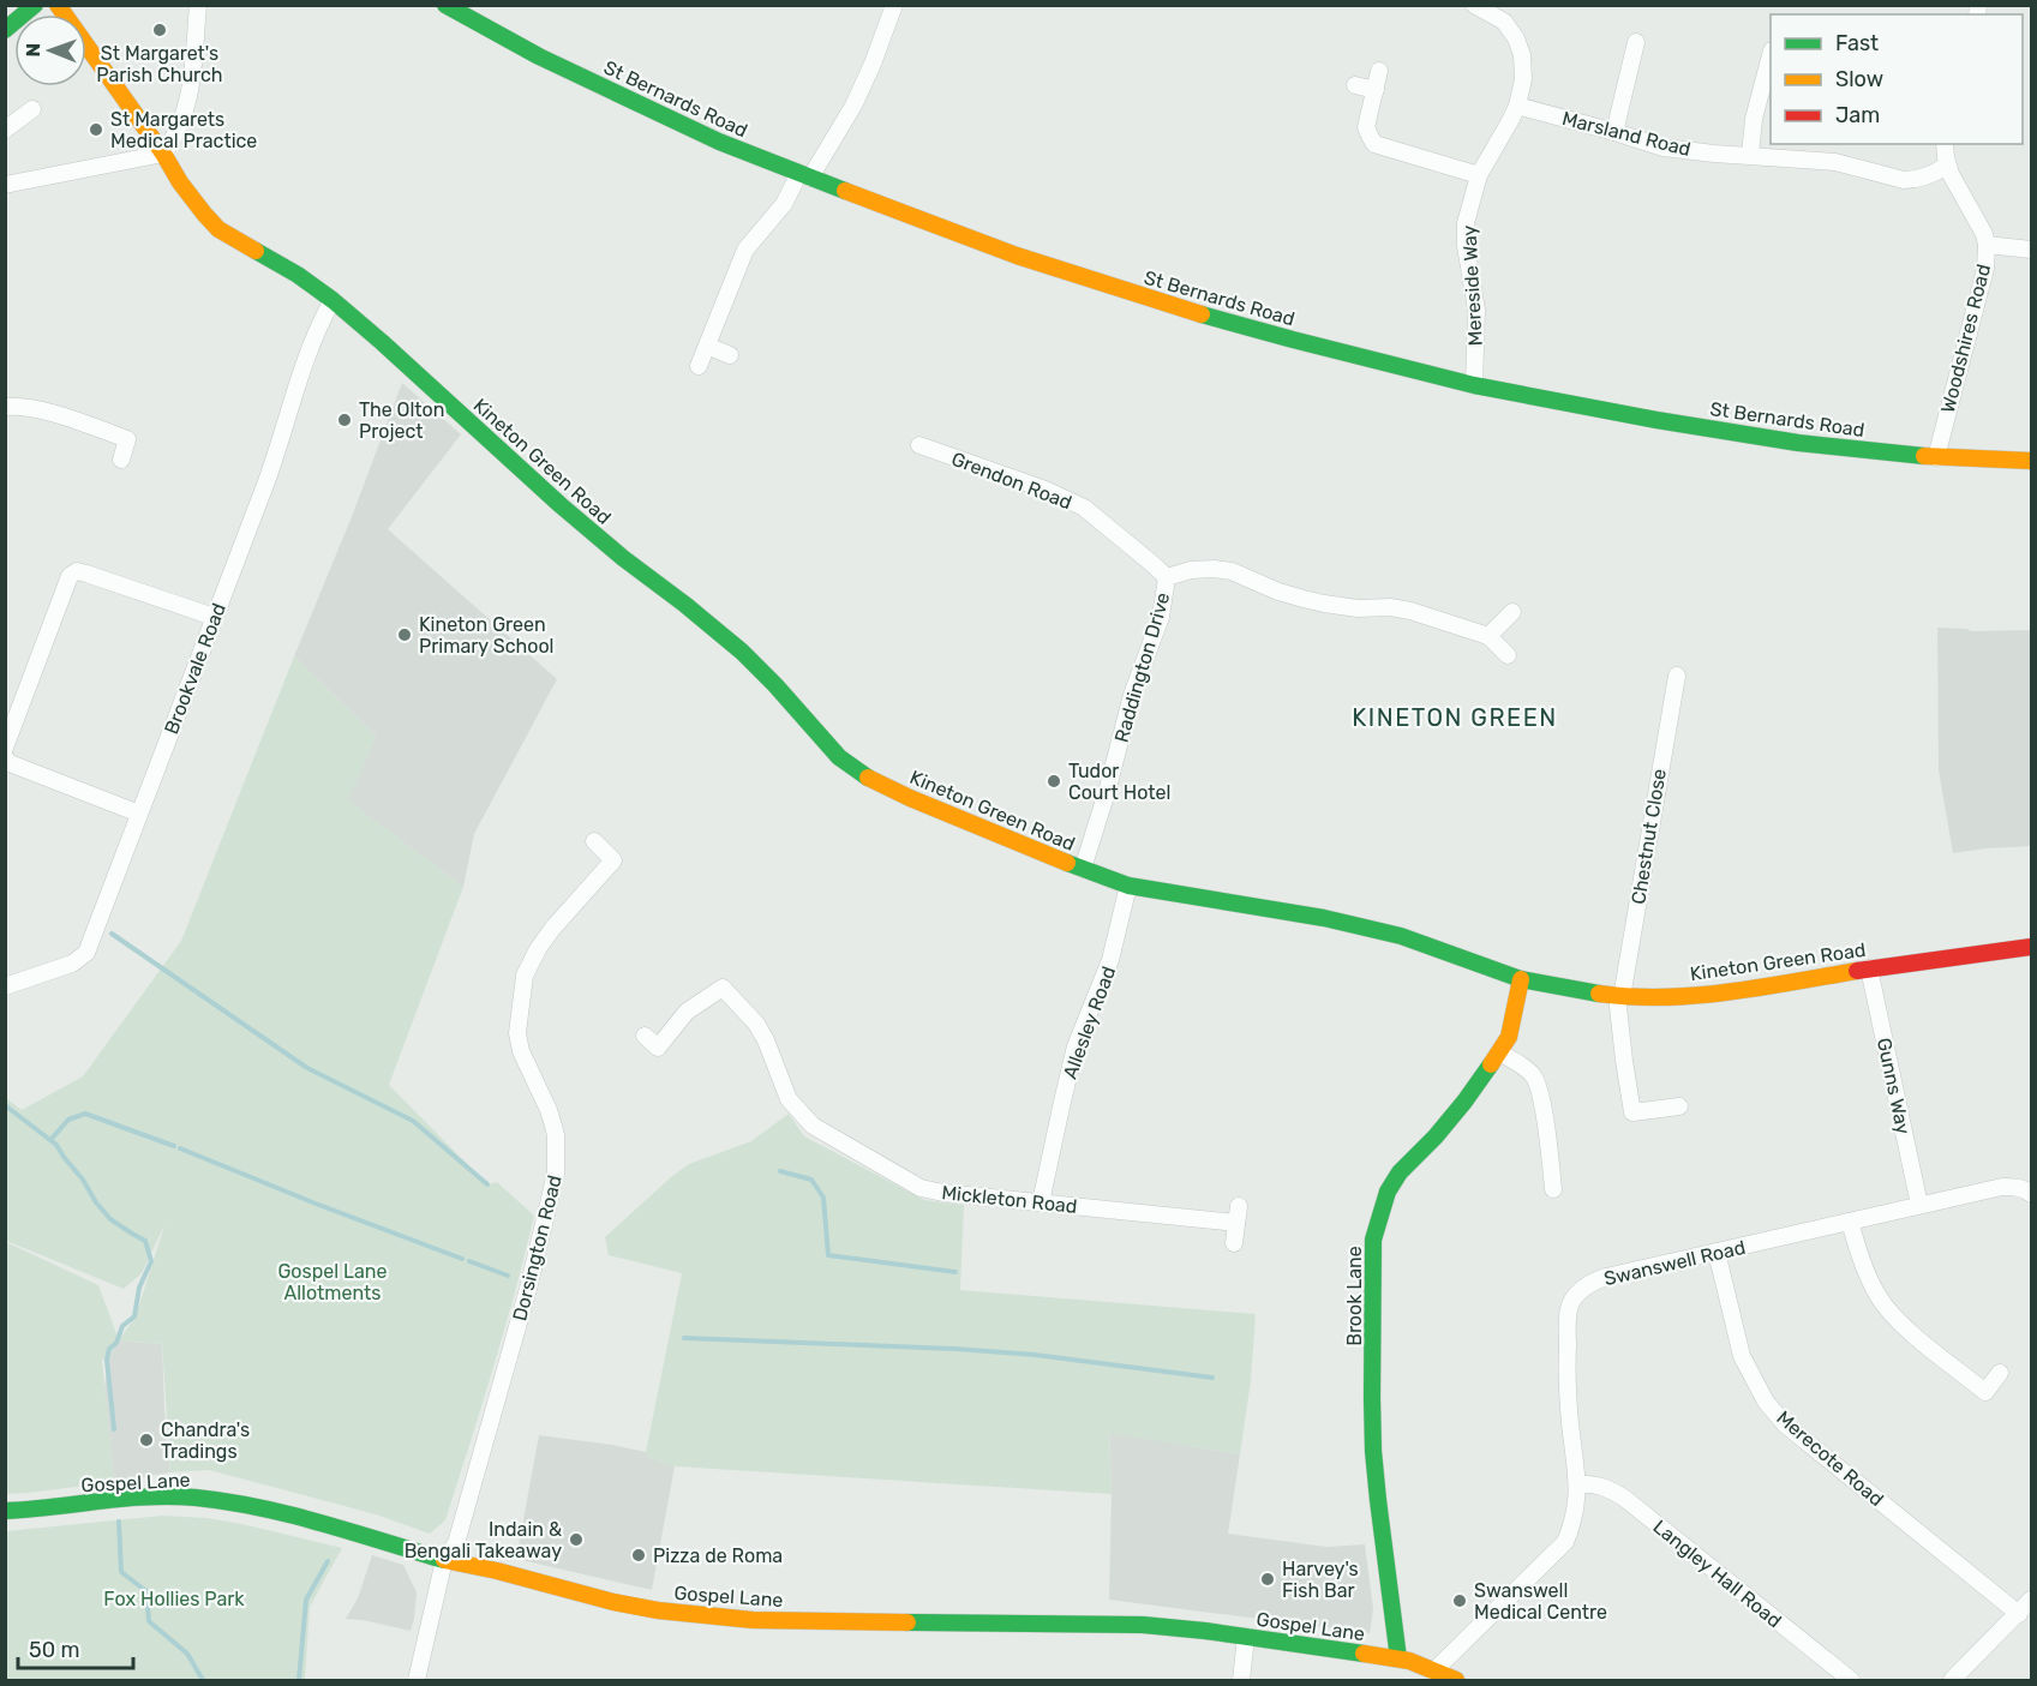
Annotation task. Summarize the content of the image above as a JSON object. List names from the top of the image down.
{
  "streets": {
    "main road": [
      "St Bernards Road",
      "Kineton Green Road",
      "Brook Lane",
      "Gospel Lane"
    ],
    "street": [
      "Marsland Road",
      "Mereside Way",
      "Woodshires Road",
      "Grendon Road",
      "Raddington Drive",
      "Brookvale Road",
      "Chestnut Close",
      "Allesley Road",
      "Gunns Way",
      "Mickleton Road",
      "Dorsington Road",
      "Swanswell Road",
      "Merecote Road",
      "Langley Hall Road"
    ]
  },
  "crossings": [
    ["St Bernards Road", "Mereside Way"],
    ["St Bernards Road", "Woodshires Road"],
    ["Marsland Road", "Mereside Way"],
    ["Marsland Road", "Woodshires Road"],
    ["Kineton Green Road", "Raddington Drive"],
    ["Kineton Green Road", "Brookvale Road"],
    ["Kineton Green Road", "Chestnut Close"],
    ["Kineton Green Road", "Allesley Road"],
    ["Kineton Green Road", "Gunns Way"],
    ["Kineton Green Road", "Brook Lane"],
    ["Grendon Road", "Raddington Drive"],
    ["Allesley Road", "Mickleton Road"],
    ["Gunns Way", "Swanswell Road"],
    ["Dorsington Road", "Gospel Lane"],
    ["Swanswell Road", "Merecote Road"],
    ["Swanswell Road", "Gospel Lane"],
    ["Swanswell Road", "Langley Hall Road"],
    ["Brook Lane", "Gospel Lane"]
  ],
  "districts": ["KINETON GREEN"],
  "parks": ["Gospel Lane Allotments", "Fox Hollies Park"],
  "places": [
    "St Margaret's Parish Church",
    "St Margarets Medical Practice",
    "The Olton Project",
    "Kineton Green Primary School",
    "Tudor Court Hotel",
    "Chandra's Tradings",
    "Indain & Bengali Takeaway",
    "Pizza de Roma",
    "Harvey's Fish Bar",
    "Swanswell Medical Centre"
  ],
  "legend": ["Fast", "Slow", "Jam"],
  "scale_bar": "50 m",
  "north": "left"
}
